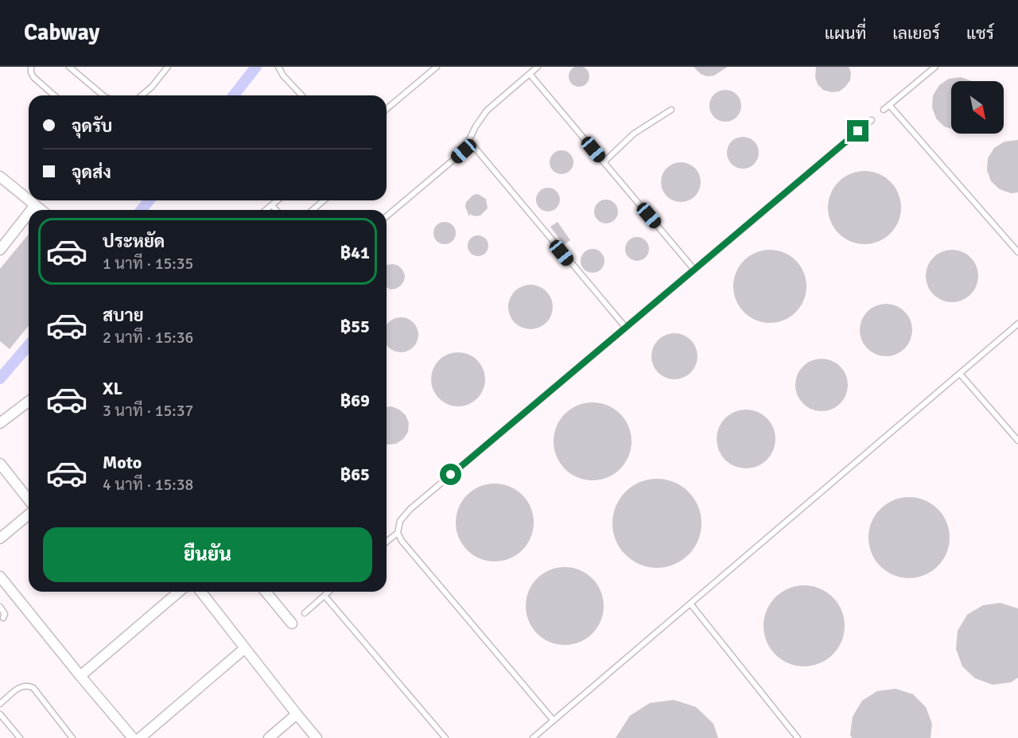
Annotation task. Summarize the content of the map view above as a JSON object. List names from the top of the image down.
{
  "north": "bottom right",
  "page": {
    "header": "Cabway",
    "nav": ["แผนที่", "เลเยอร์", "แชร์"],
    "banner": ["จุดรับ", "จุดส่ง"],
    "list": [
      {
        "name": "ประหยัด",
        "note": "1 นาที · 15:35",
        "value": "฿41"
      },
      {
        "name": "สบาย",
        "note": "2 นาที · 15:36",
        "value": "฿55"
      },
      {
        "name": "XL",
        "note": "3 นาที · 15:37",
        "value": "฿69"
      },
      {
        "name": "Moto",
        "note": "4 นาที · 15:38",
        "value": "฿65"
      }
    ],
    "buttons": "ยืนยัน"
  }
}
